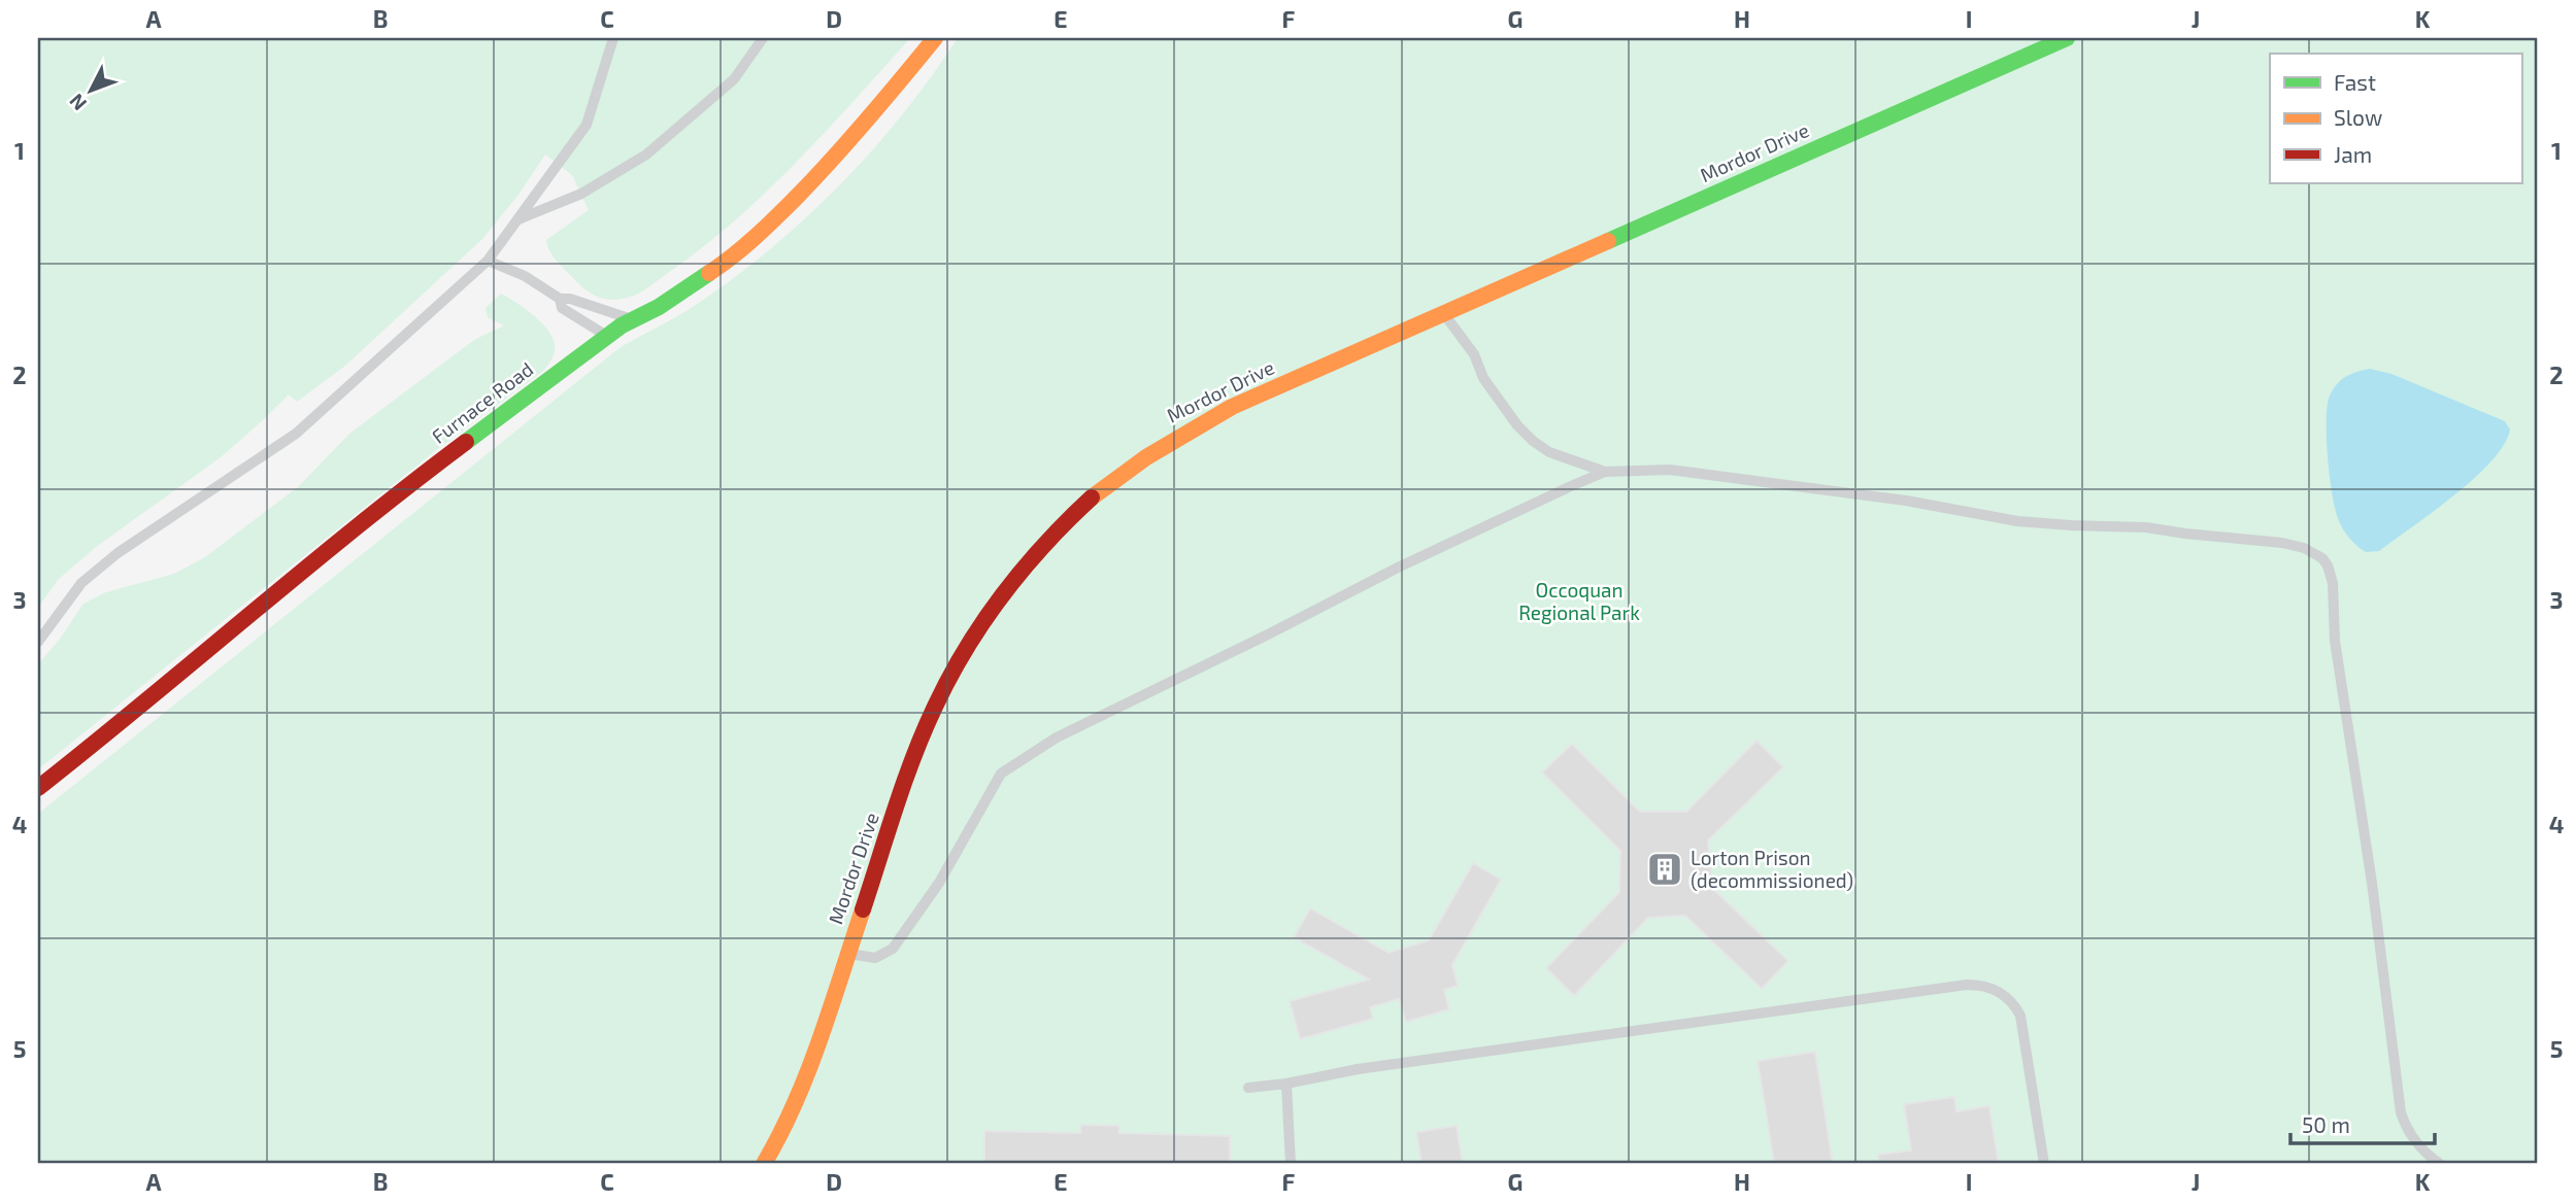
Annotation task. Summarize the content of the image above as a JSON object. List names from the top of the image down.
{
  "streets": {
    "street": ["Mordor Drive", "Furnace Road"]
  },
  "parks": ["Occoquan Regional Park"],
  "places": {
    "building": ["Lorton Prison (decommissioned)"]
  },
  "legend": ["Fast", "Slow", "Jam"],
  "scale_bar": "50 m",
  "north": "bottom left",
  "grid": {
    "columns": [
      "A",
      "B",
      "C",
      "D",
      "E",
      "F",
      "G",
      "H",
      "I",
      "J",
      "K"
    ],
    "rows": [
      "1",
      "2",
      "3",
      "4",
      "5"
    ]
  }
}
